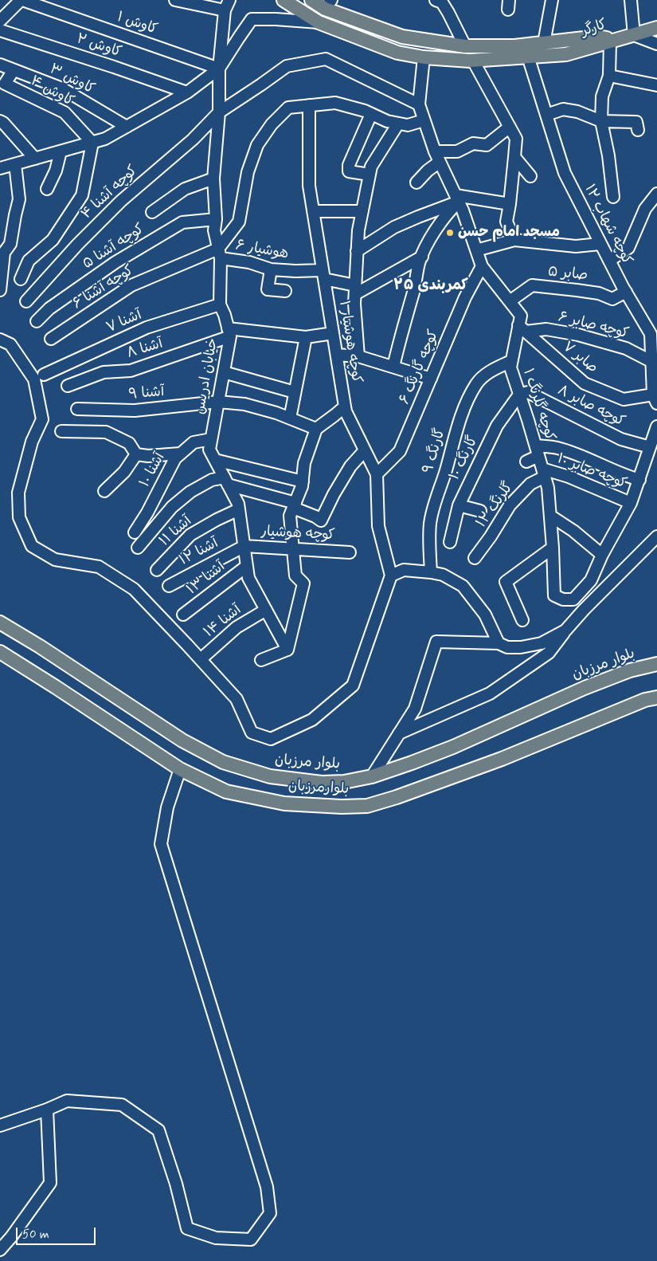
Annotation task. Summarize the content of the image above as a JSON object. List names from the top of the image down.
{
  "streets": {
    "main road": ["کارگر", "بلوار مرزبان", "بلوارمرزبان"],
    "street": [
      "کاوش ۱",
      "کاوش ۲",
      "کاوش ۳",
      "کاوش ۴",
      "کوچه آشنا ۴",
      "کوچه شهاب ۱۲",
      "کوچه آشنا ۵",
      "هوشیار ۶",
      "صابر ۵",
      "کوچه آشنا ۶",
      "آشنا ۷",
      "کوچه صابر ۶",
      "کوچه هوشیار ۱",
      "آشنا ۸",
      "صابر ۷",
      "کوچه گارنگ ۶",
      "خیابان ادریس",
      "آشنا ۹",
      "کوچه گلرنگ ۱",
      "کوچه صابر ۸",
      "گارنگ ۹",
      "گارنگ ۱۰",
      "آشنا ۱۰",
      "کوچه صابر ۱۰",
      "گلرنگ ۱۲",
      "آشنا ۱۱",
      "کوچه هوشیار",
      "آشنا ۱۲",
      "آشنا ۱۳",
      "آشنا ۱۴"
    ]
  },
  "crossings": [
    ["کاوش ۱", "خیابان ادریس"],
    ["کارگر", "کوچه شهاب ۱۲"],
    ["کارگر", "کوچه گلرنگ ۱"],
    ["کاوش ۳", "کاوش ۴"],
    ["کوچه آشنا ۴", "خیابان ادریس"],
    ["کوچه آشنا ۴", "کوچه گلرنگ ۱"],
    ["کوچه شهاب ۱۲", "صابر ۵"],
    ["کوچه شهاب ۱۲", "کوچه صابر ۶"],
    ["کوچه شهاب ۱۲", "صابر ۷"],
    ["کوچه آشنا ۵", "خیابان ادریس"],
    ["هوشیار ۶", "کوچه آشنا ۶"],
    ["هوشیار ۶", "کوچه هوشیار ۱"],
    ["هوشیار ۶", "خیابان ادریس"],
    ["صابر ۵", "کوچه گلرنگ ۱"],
    ["کوچه آشنا ۶", "خیابان ادریس"],
    ["آشنا ۷", "خیابان ادریس"],
    ["کوچه صابر ۶", "صابر ۷"],
    ["کوچه صابر ۶", "کوچه گلرنگ ۱"],
    ["کوچه هوشیار ۱", "کوچه گارنگ ۶"],
    ["آشنا ۸", "خیابان ادریس"],
    ["صابر ۷", "کوچه گلرنگ ۱"],
    ["کوچه گارنگ ۶", "کوچه گلرنگ ۱"],
    ["خیابان ادریس", "آشنا ۹"],
    ["خیابان ادریس", "آشنا ۱۰"],
    ["خیابان ادریس", "آشنا ۱۱"],
    ["خیابان ادریس", "کوچه هوشیار"],
    ["خیابان ادریس", "آشنا ۱۲"],
    ["خیابان ادریس", "آشنا ۱۳"],
    ["خیابان ادریس", "آشنا ۱۴"],
    ["کوچه گلرنگ ۱", "کوچه صابر ۸"],
    ["کوچه گلرنگ ۱", "گارنگ ۹"],
    ["کوچه گلرنگ ۱", "گارنگ ۱۰"],
    ["کوچه گلرنگ ۱", "کوچه صابر ۱۰"],
    ["کوچه گلرنگ ۱", "گلرنگ ۱۲"],
    ["کوچه صابر ۸", "گارنگ ۱۰"],
    ["کوچه صابر ۱۰", "گلرنگ ۱۲"],
    ["کوچه هوشیار", "آشنا ۱۲"]
  ],
  "districts": ["کمربندی ۲۵"],
  "places": ["مسجد امام حسن"],
  "scale_bar": "50 m"
}
